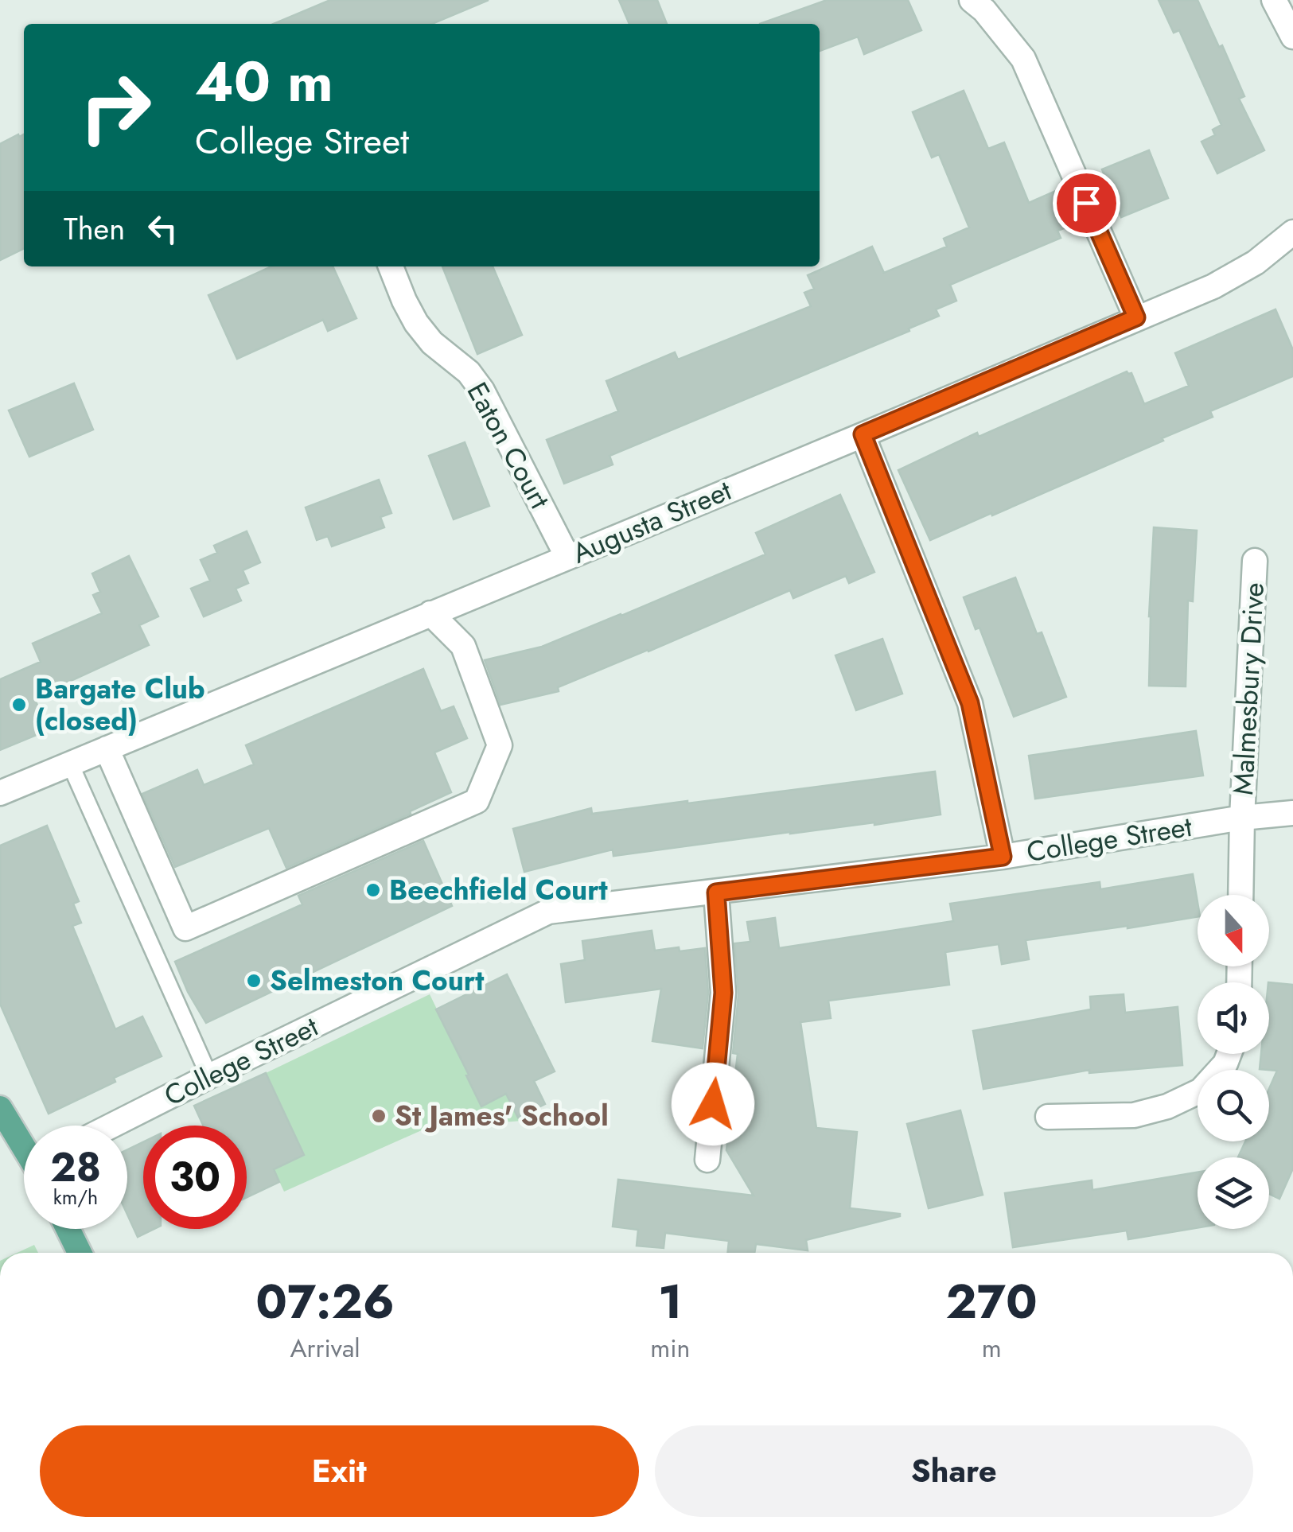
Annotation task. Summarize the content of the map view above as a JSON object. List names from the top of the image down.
{
  "streets": {
    "street": [
      "Eaton Court",
      "Augusta Street",
      "Malmesbury Drive",
      "College Street"
    ]
  },
  "crossings": [
    ["Eaton Court", "Augusta Street"],
    ["Malmesbury Drive", "College Street"]
  ],
  "places": [
    "Bargate Club (closed)",
    "Beechfield Court",
    "Selmeston Court",
    "St James' School"
  ],
  "north": "bottom",
  "page": {
    "turn": ["40 m", "College Street"],
    "then": "Then",
    "speed": "28 km/h",
    "limit": "30",
    "eta": [
      "07:26",
      "Arrival",
      "1",
      "min",
      "270",
      "m"
    ],
    "buttons": ["Exit", "Share"]
  }
}
